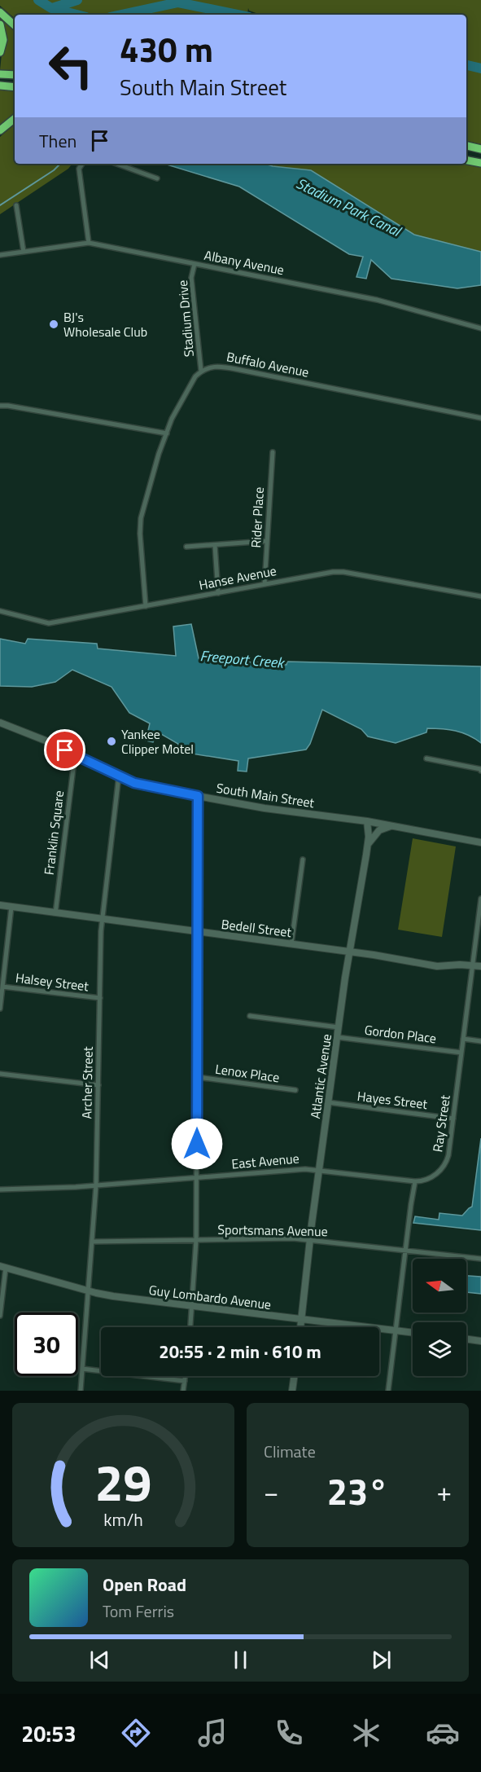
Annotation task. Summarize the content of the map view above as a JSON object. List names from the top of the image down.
{
  "streets": {
    "street": [
      "Albany Avenue",
      "Stadium Drive",
      "Buffalo Avenue",
      "Rider Place",
      "Hanse Avenue",
      "South Main Street",
      "Franklin Square",
      "Bedell Street",
      "Halsey Street",
      "Gordon Place",
      "Lenox Place",
      "Atlantic Avenue",
      "Archer Street",
      "Hayes Street",
      "Ray Street",
      "East Avenue",
      "Sportsmans Avenue",
      "Guy Lombardo Avenue"
    ]
  },
  "crossings": [
    ["Albany Avenue", "Stadium Drive"],
    ["Stadium Drive", "Buffalo Avenue"],
    ["Rider Place", "Hanse Avenue"],
    ["South Main Street", "Franklin Square"],
    ["South Main Street", "Atlantic Avenue"],
    ["South Main Street", "Archer Street"],
    ["Franklin Square", "Bedell Street"],
    ["Bedell Street", "Atlantic Avenue"],
    ["Bedell Street", "Archer Street"],
    ["Bedell Street", "Ray Street"],
    ["Halsey Street", "Archer Street"],
    ["Gordon Place", "Atlantic Avenue"],
    ["Gordon Place", "Ray Street"],
    ["Atlantic Avenue", "Hayes Street"],
    ["Atlantic Avenue", "East Avenue"],
    ["Atlantic Avenue", "Sportsmans Avenue"],
    ["Atlantic Avenue", "Guy Lombardo Avenue"],
    ["Archer Street", "East Avenue"],
    ["Archer Street", "Sportsmans Avenue"],
    ["Archer Street", "Guy Lombardo Avenue"],
    ["Hayes Street", "Ray Street"],
    ["Ray Street", "East Avenue"]
  ],
  "water": ["Stadium Park Canal", "Freeport Creek"],
  "places": ["BJ's Wholesale Club", "Yankee Clipper Motel"],
  "north": "left",
  "page": {
    "turn": ["430 m", "South Main Street"],
    "then": "Then",
    "limit": "30",
    "trip": "20:55 · 2 min · 610 m",
    "tile": "Climate",
    "heat": ["−", "23°", "+"],
    "song": ["Open Road", "Tom Ferris"],
    "tabs": "20:53",
    "gauge": ["29", "km/h"]
  }
}
